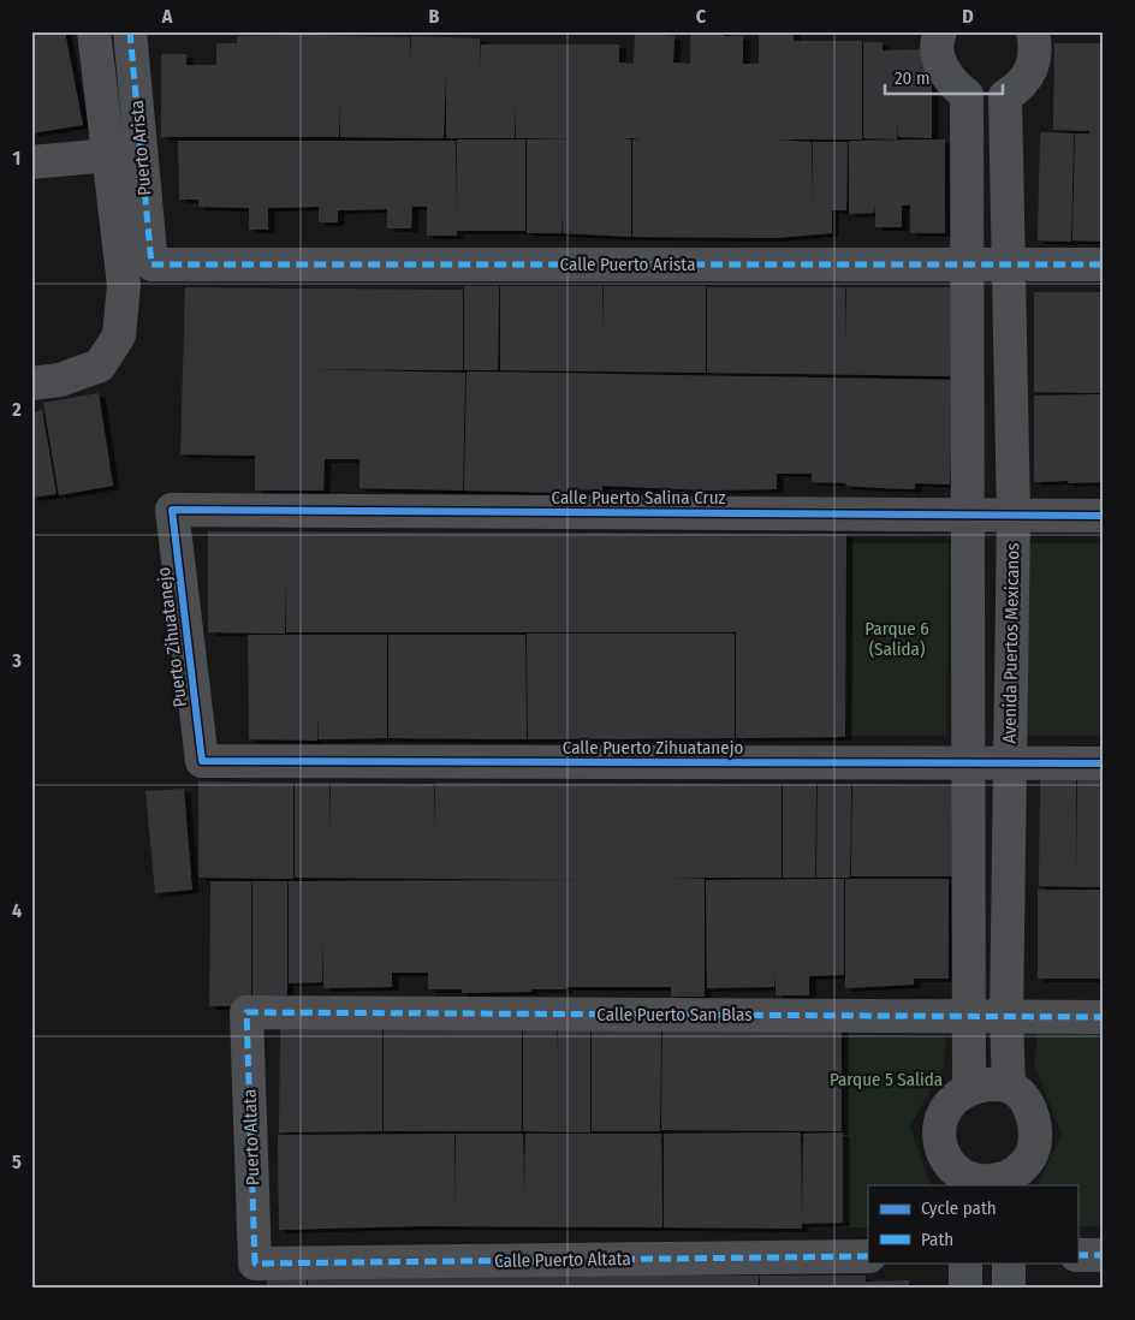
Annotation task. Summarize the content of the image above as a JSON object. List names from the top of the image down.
{
  "streets": {
    "street": [
      "Puerto Arista",
      "Calle Puerto Arista",
      "Calle Puerto Salina Cruz",
      "Puerto Zihuatanejo",
      "Avenida Puertos Mexicanos",
      "Calle Puerto Zihuatanejo",
      "Calle Puerto San Blas",
      "Puerto Altata",
      "Calle Puerto Altata"
    ]
  },
  "crossings": [
    ["Puerto Arista", "Calle Puerto Arista"],
    ["Calle Puerto Arista", "Avenida Puertos Mexicanos"],
    ["Calle Puerto Salina Cruz", "Puerto Zihuatanejo"],
    ["Calle Puerto Salina Cruz", "Avenida Puertos Mexicanos"],
    ["Puerto Zihuatanejo", "Calle Puerto Zihuatanejo"],
    ["Avenida Puertos Mexicanos", "Calle Puerto Zihuatanejo"],
    ["Avenida Puertos Mexicanos", "Calle Puerto San Blas"],
    ["Calle Puerto San Blas", "Puerto Altata"],
    ["Puerto Altata", "Calle Puerto Altata"]
  ],
  "parks": ["Parque 6 (Salida)", "Parque 5 Salida"],
  "legend": ["Cycle path", "Path"],
  "scale_bar": "20 m",
  "grid": {
    "columns": [
      "A",
      "B",
      "C",
      "D"
    ],
    "rows": [
      "1",
      "2",
      "3",
      "4",
      "5"
    ]
  }
}
